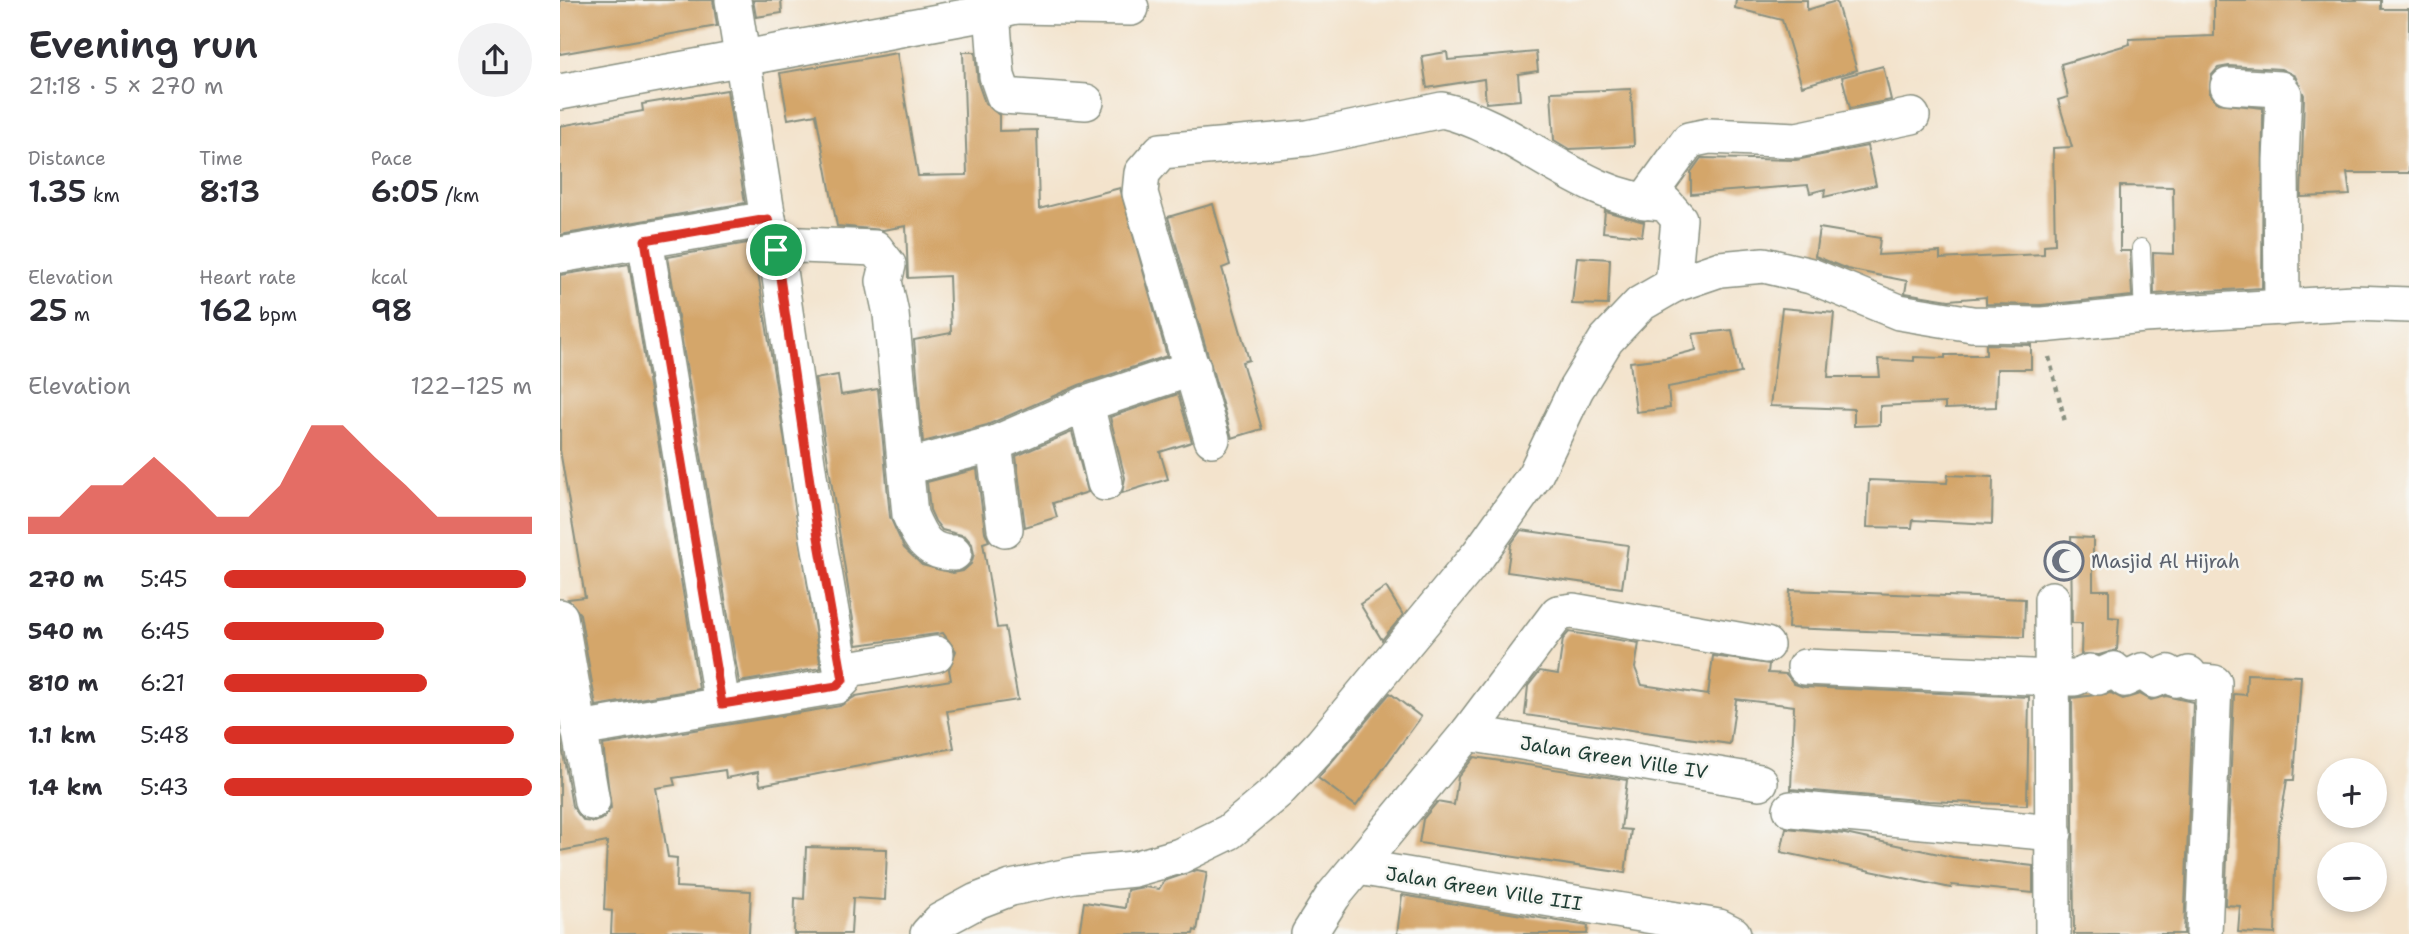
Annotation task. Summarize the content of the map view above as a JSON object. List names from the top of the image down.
{
  "streets": {
    "street": ["Jalan Green Ville IV", "Jalan Green Ville III"]
  },
  "places": {
    "mosque": ["Masjid Al Hijrah"]
  },
  "page": {
    "heading": ["Evening run", "21:18 · 5 × 270 m"],
    "stats": [
      ["Distance", "1.35 km"],
      ["Time", "8:13"],
      ["Pace", "6:05 /km"],
      ["Elevation", "25 m"],
      ["Heart rate", "162 bpm"],
      ["kcal", "98"]
    ],
    "chart": ["Elevation", "122–125 m"],
    "list": [
      {
        "name": "270 m",
        "note": "5:45"
      },
      {
        "name": "540 m",
        "note": "6:45"
      },
      {
        "name": "810 m",
        "note": "6:21"
      },
      {
        "name": "1.1 km",
        "note": "5:48"
      },
      {
        "name": "1.4 km",
        "note": "5:43"
      }
    ],
    "map_buttons": ["+", "−"]
  }
}
